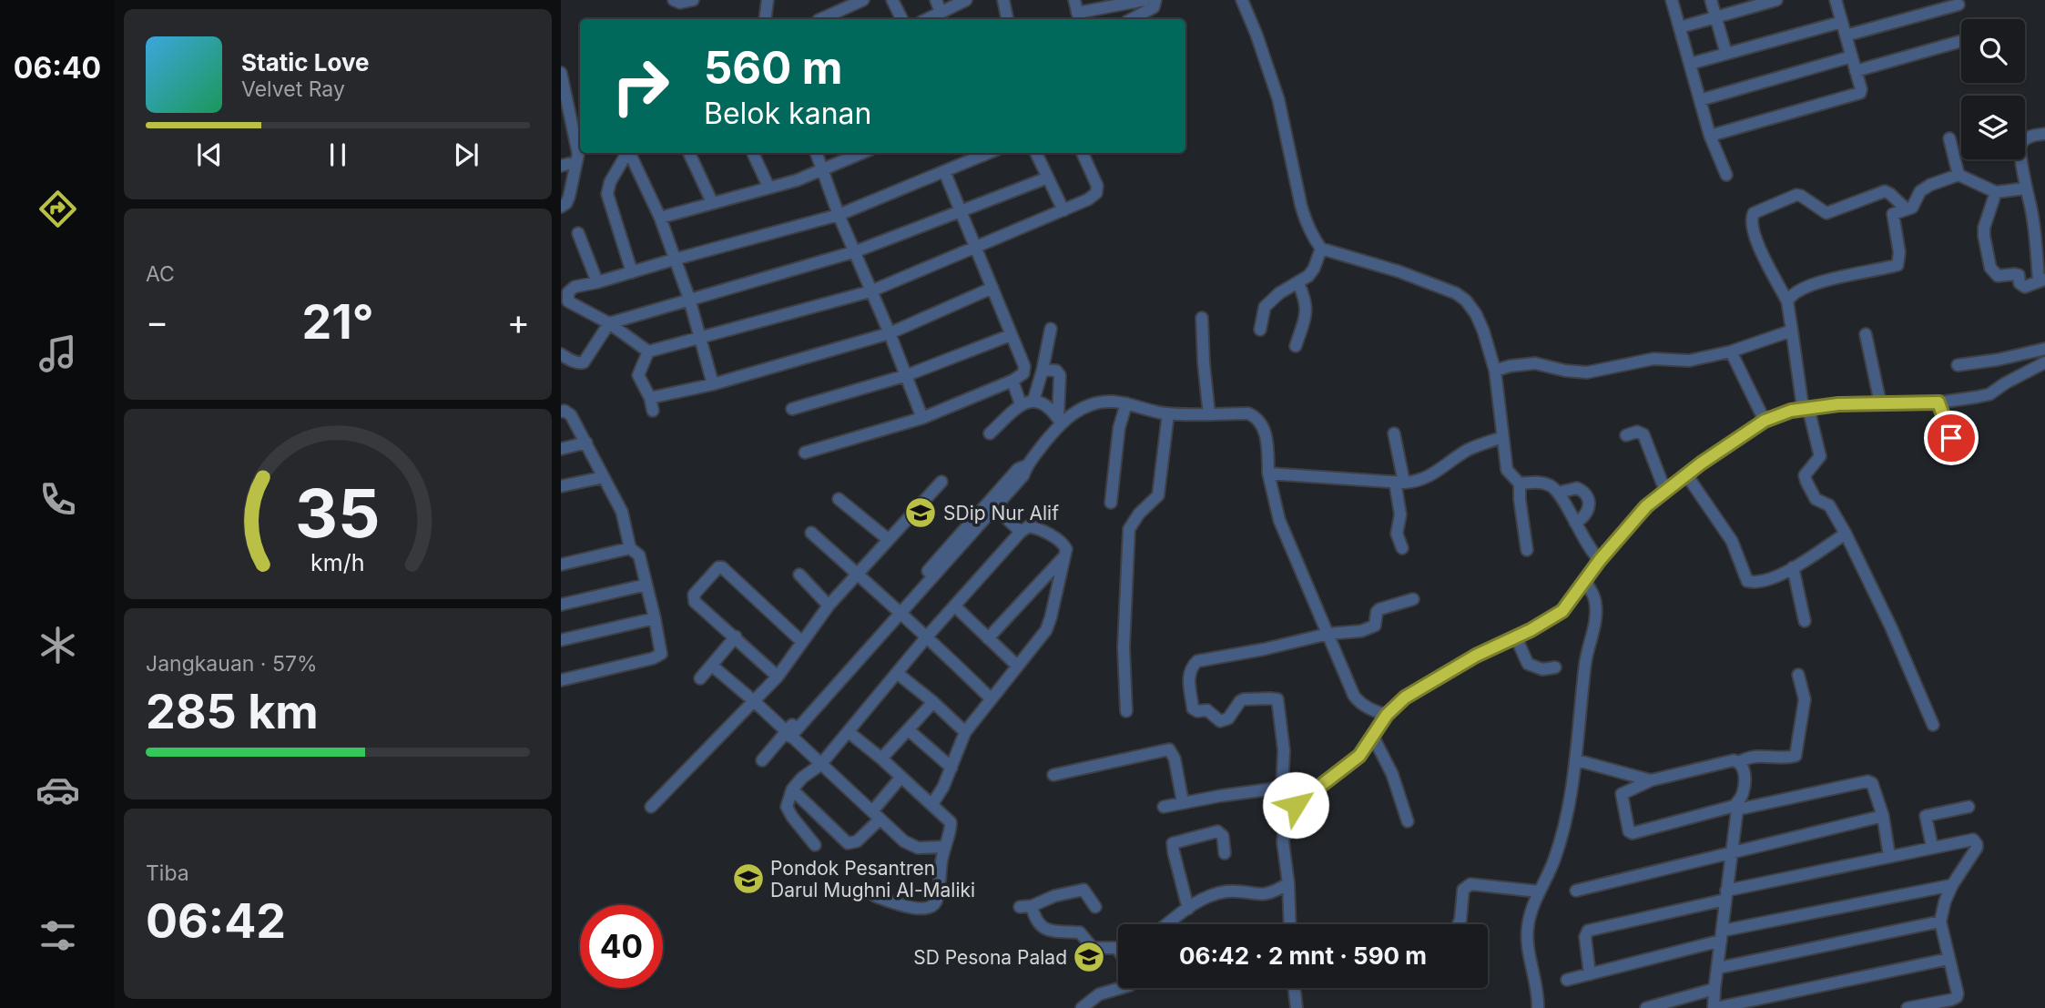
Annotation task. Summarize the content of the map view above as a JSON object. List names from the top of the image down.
{
  "places": {
    "school or university": ["SDip Nur Alif", "Pondok Pesantren Darul Mughni Al-Maliki", "SD Pesona Palad"]
  },
  "page": {
    "tabs": "06:40",
    "turn": ["560 m", "Belok kanan"],
    "song": ["Static Love", "Velvet Ray"],
    "tile": [
      "AC",
      ["Jangkauan · 57%", "285 km"],
      ["Tiba", "06:42"]
    ],
    "heat": ["−", "21°", "+"],
    "limit": "40",
    "trip": "06:42 · 2 mnt · 590 m",
    "gauge": ["35", "km/h"]
  }
}
